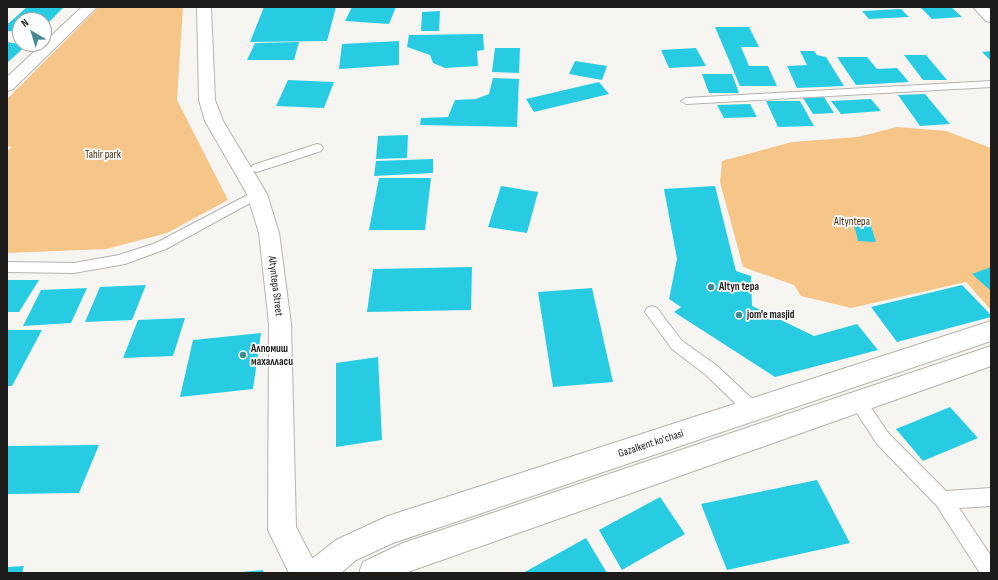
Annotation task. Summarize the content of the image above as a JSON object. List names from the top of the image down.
{
  "streets": {
    "main road": ["Altyntepa Street", "Gazalkent ko'chasi"]
  },
  "parks": ["Tahir park", "Altyntepa"],
  "places": ["Altyn tepa", "jom'e masjid", "Алпомиш махалласи"],
  "north": "top left"
}
